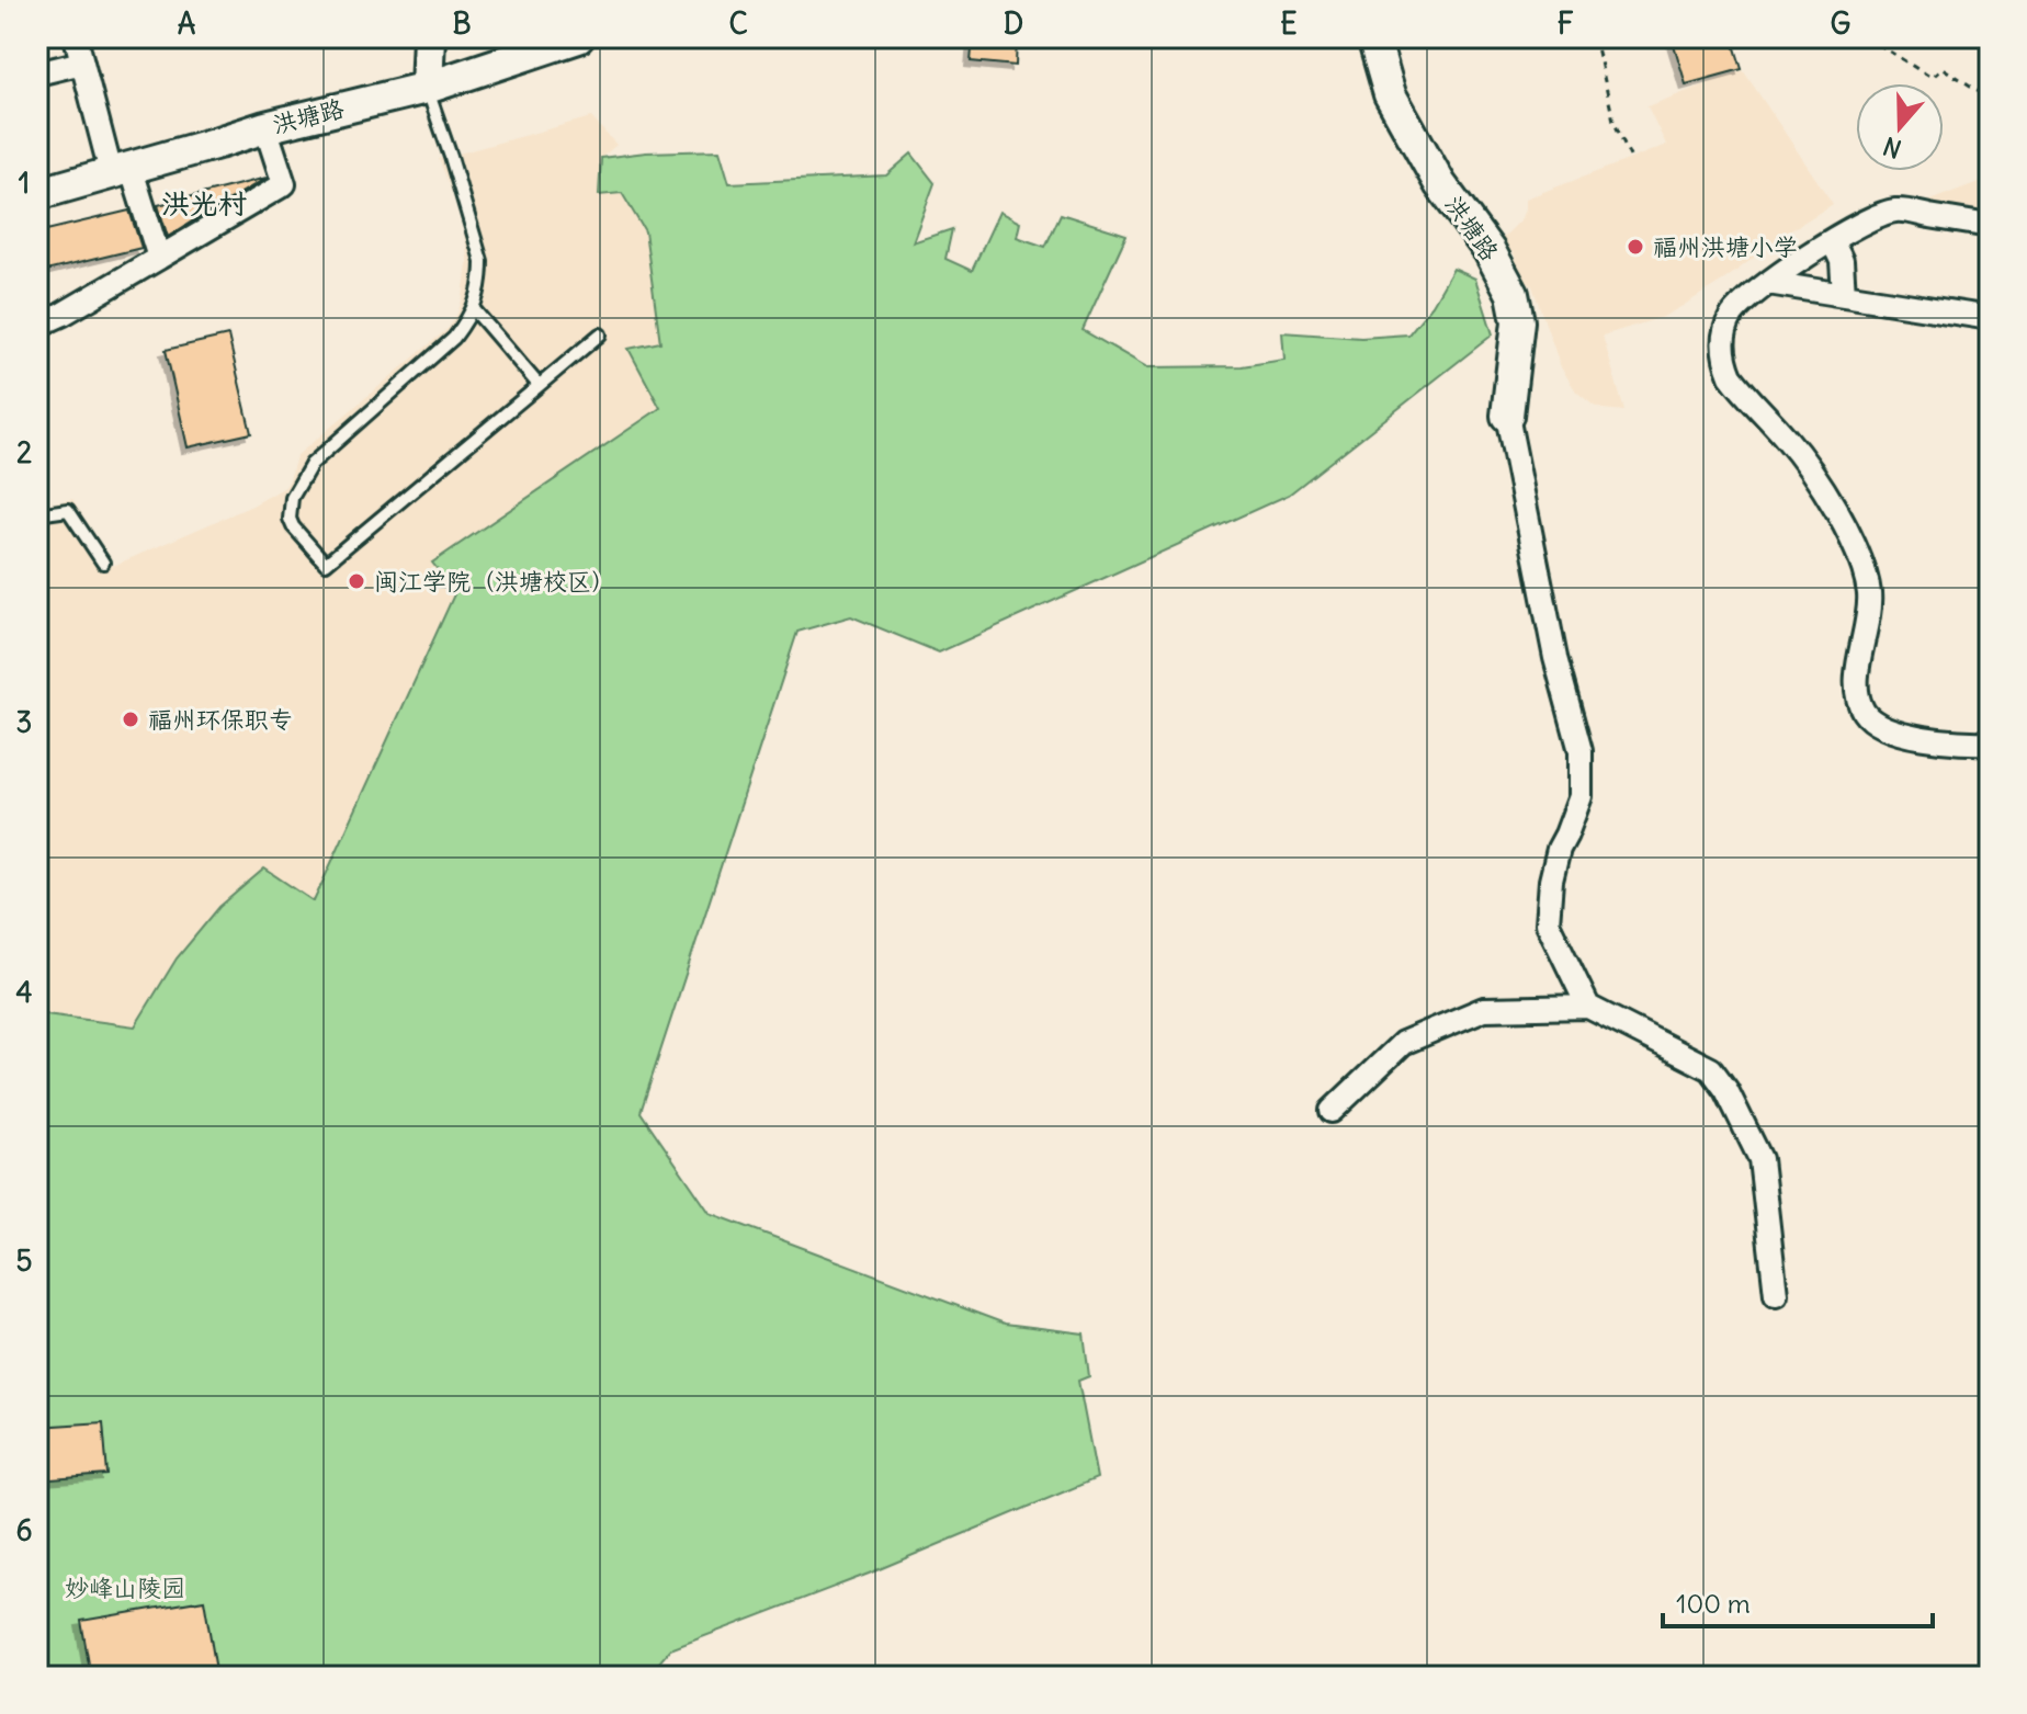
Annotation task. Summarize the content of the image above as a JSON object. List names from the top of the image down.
{
  "streets": {
    "street": ["洪塘路"]
  },
  "districts": ["洪光村"],
  "parks": ["妙峰山陵园"],
  "places": ["福州洪塘小学", "闽江学院（洪塘校区）", "福州环保职专"],
  "scale_bar": "100 m",
  "north": "bottom",
  "grid": {
    "columns": [
      "A",
      "B",
      "C",
      "D",
      "E",
      "F",
      "G"
    ],
    "rows": [
      "1",
      "2",
      "3",
      "4",
      "5",
      "6"
    ]
  }
}
